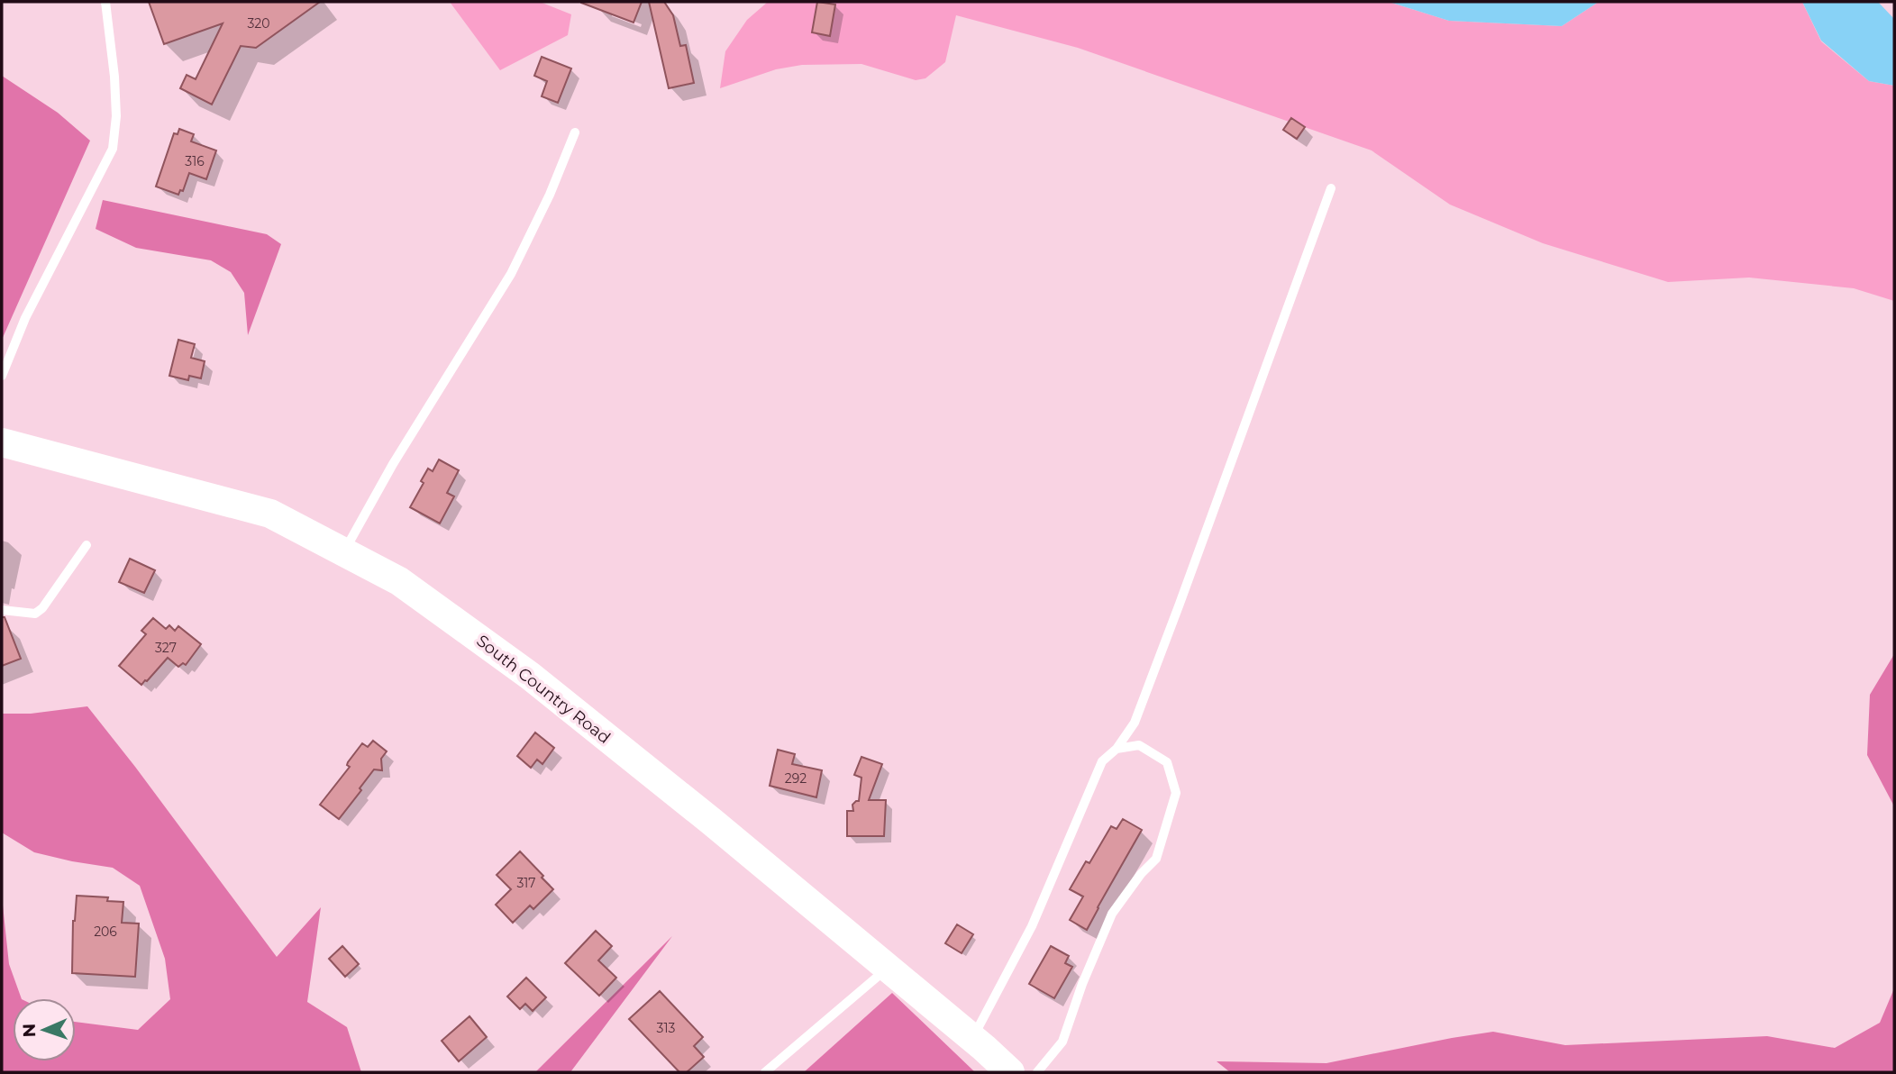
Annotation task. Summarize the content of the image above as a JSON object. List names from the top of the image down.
{
  "streets": {
    "main road": ["South Country Road"]
  },
  "house_numbers": [
    "320",
    "316",
    "327",
    "292",
    "317",
    "206",
    "313"
  ],
  "north": "left"
}
